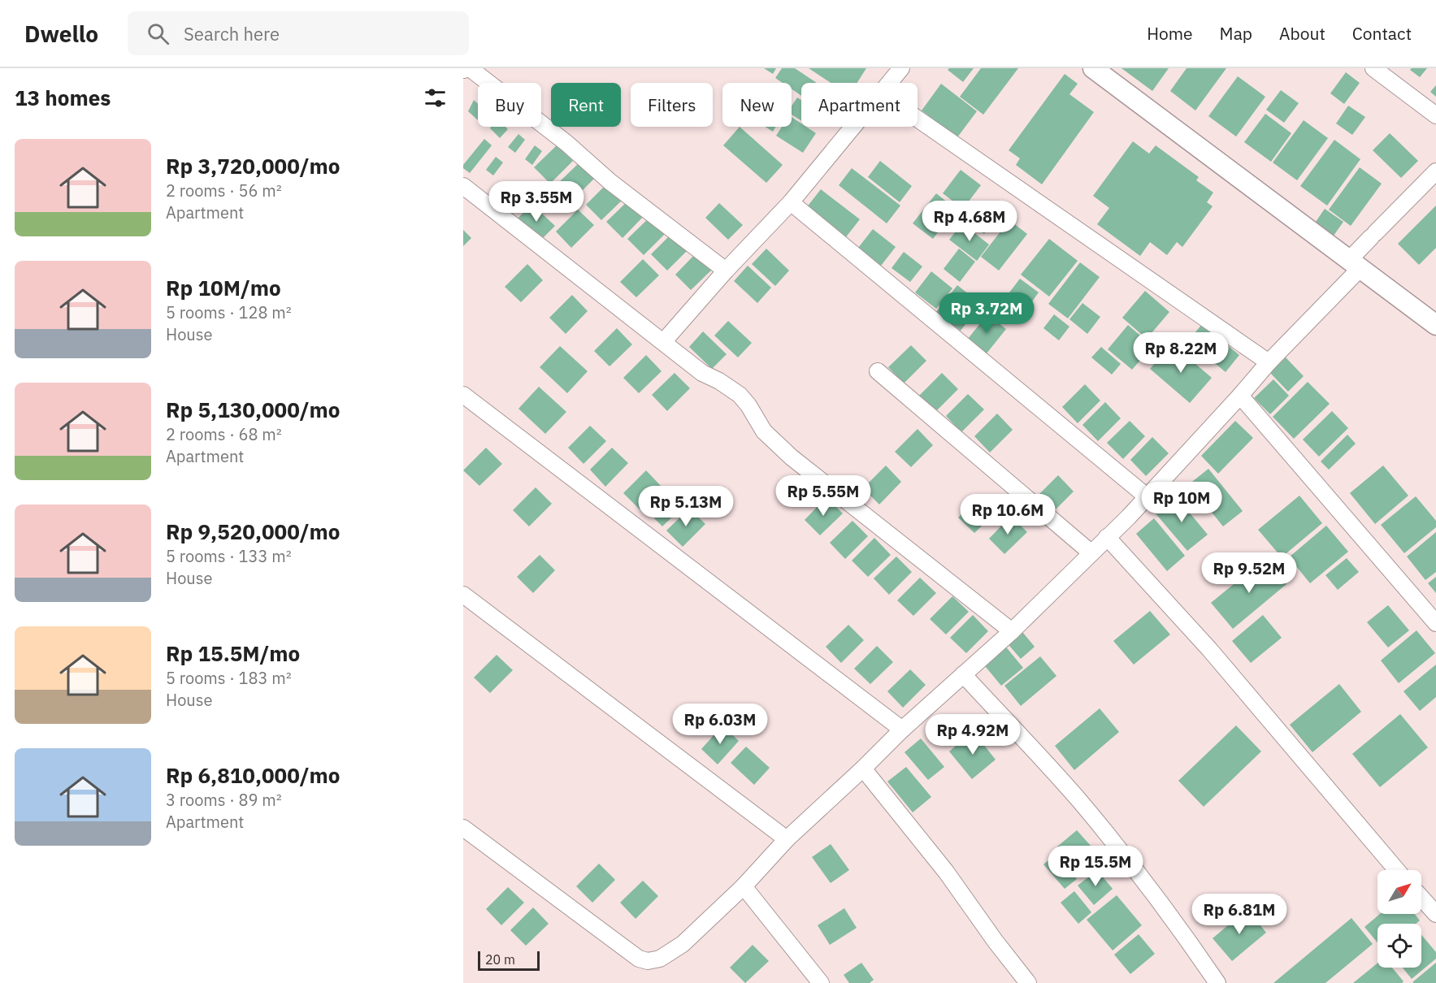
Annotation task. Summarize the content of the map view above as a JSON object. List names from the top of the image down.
{
  "scale_bar": "20 m",
  "north": "top right",
  "page": {
    "header": "Dwello",
    "search": "Search here",
    "nav": [
      "Home",
      "Map",
      "About",
      "Contact"
    ],
    "heading": "13 homes",
    "chip": [
      "Buy",
      "Rent",
      "Filters",
      "New",
      "Apartment"
    ],
    "list": [
      {
        "name": "Rp 3,720,000/mo",
        "note": "2 rooms · 56 m² · Apartment"
      },
      {
        "name": "Rp 10M/mo",
        "note": "5 rooms · 128 m² · House"
      },
      {
        "name": "Rp 5,130,000/mo",
        "note": "2 rooms · 68 m² · Apartment"
      },
      {
        "name": "Rp 9,520,000/mo",
        "note": "5 rooms · 133 m² · House"
      },
      {
        "name": "Rp 15.5M/mo",
        "note": "5 rooms · 183 m² · House"
      },
      {
        "name": "Rp 6,810,000/mo",
        "note": "3 rooms · 89 m² · Apartment"
      }
    ],
    "price": [
      "Rp 3.55M",
      "Rp 4.68M",
      "Rp 3.72M",
      "Rp 8.22M",
      "Rp 5.55M",
      "Rp 10M",
      "Rp 5.13M",
      "Rp 10.6M",
      "Rp 9.52M",
      "Rp 6.03M",
      "Rp 4.92M",
      "Rp 15.5M",
      "Rp 6.81M"
    ],
    "scale": "20 m"
  }
}
